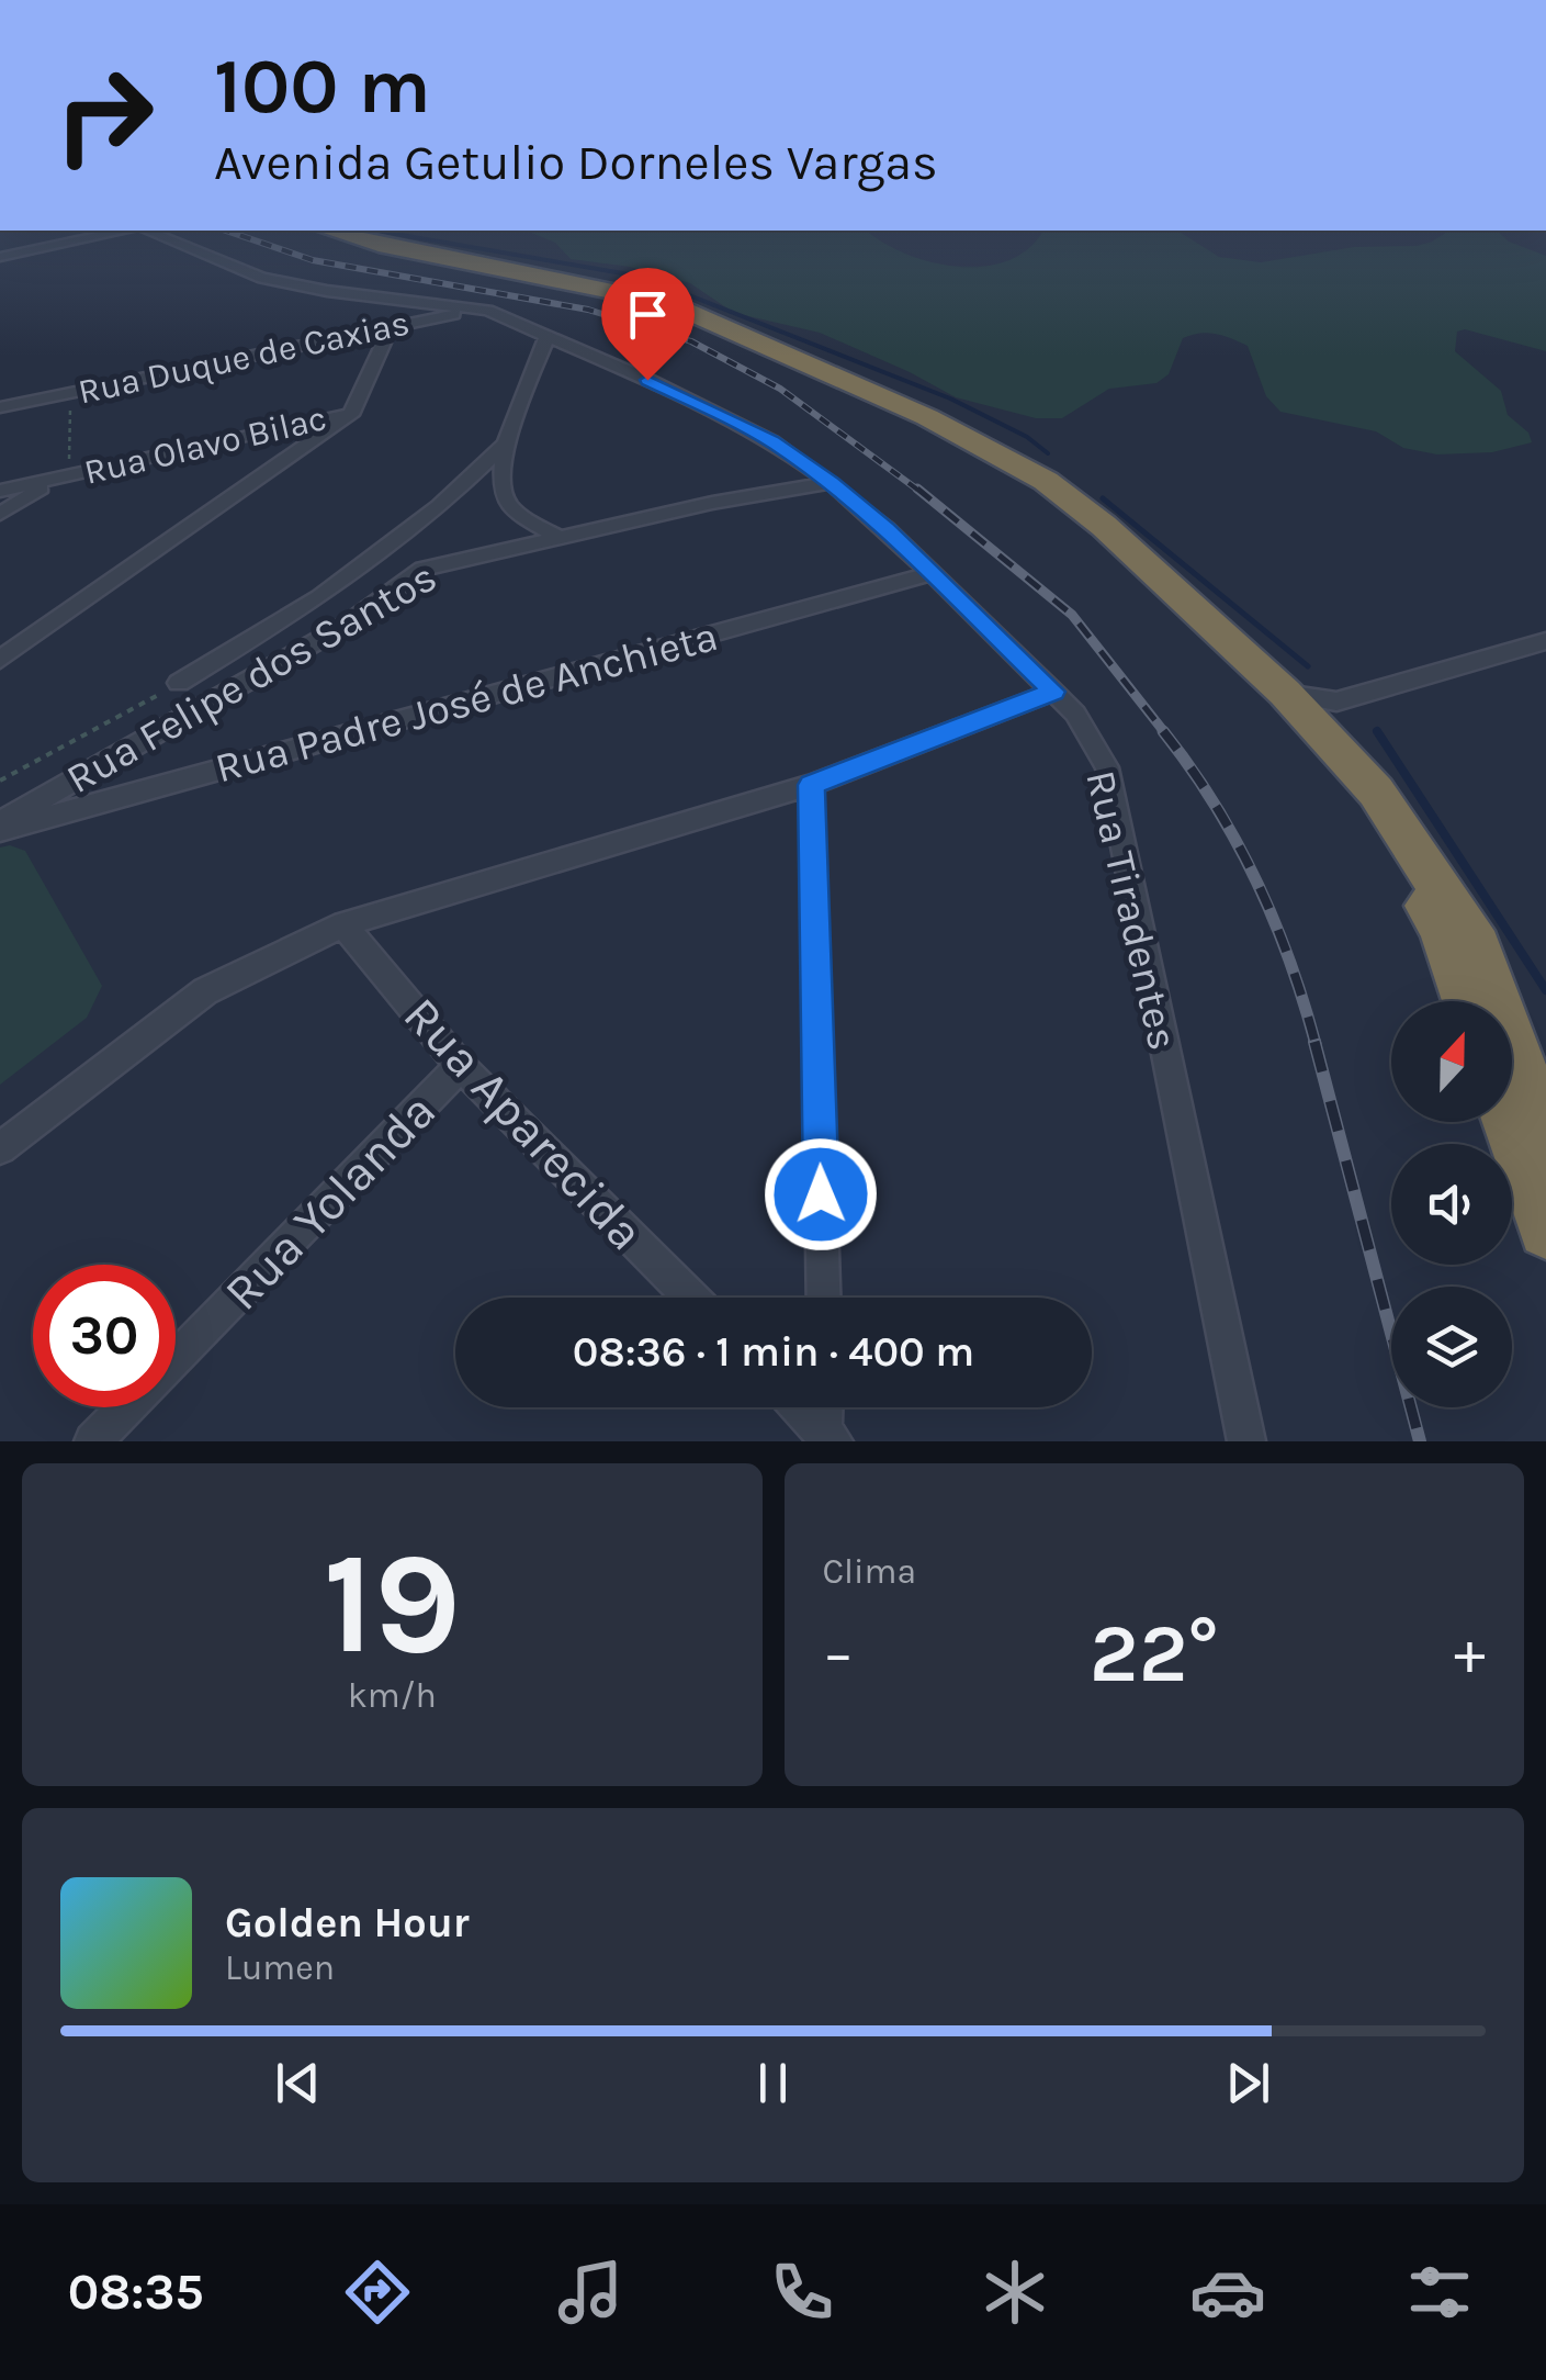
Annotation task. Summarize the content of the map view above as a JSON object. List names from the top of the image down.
{
  "streets": {
    "street": [
      "Rua Duque de Caxias",
      "Rua Olavo Bilac",
      "Rua Felipe dos Santos",
      "Rua Padre José de Anchieta",
      "Rua Tiradentes",
      "Rua Aparecida",
      "Rua Yolanda"
    ]
  },
  "crossings": [
    ["Rua Duque de Caxias", "Rua Tiradentes"],
    ["Rua Felipe dos Santos", "Rua Padre José de Anchieta"],
    ["Rua Felipe dos Santos", "Rua Tiradentes"],
    ["Rua Padre José de Anchieta", "Rua Tiradentes"],
    ["Rua Aparecida", "Rua Yolanda"]
  ],
  "north": "top",
  "page": {
    "turn": ["100 m", "Avenida Getulio Dorneles Vargas"],
    "limit": "30",
    "trip": "08:36 · 1 min · 400 m",
    "tile": [
      ["19", "km/h"],
      "Clima"
    ],
    "heat": ["−", "22°", "+"],
    "song": ["Golden Hour", "Lumen"],
    "tabs": "08:35"
  }
}
